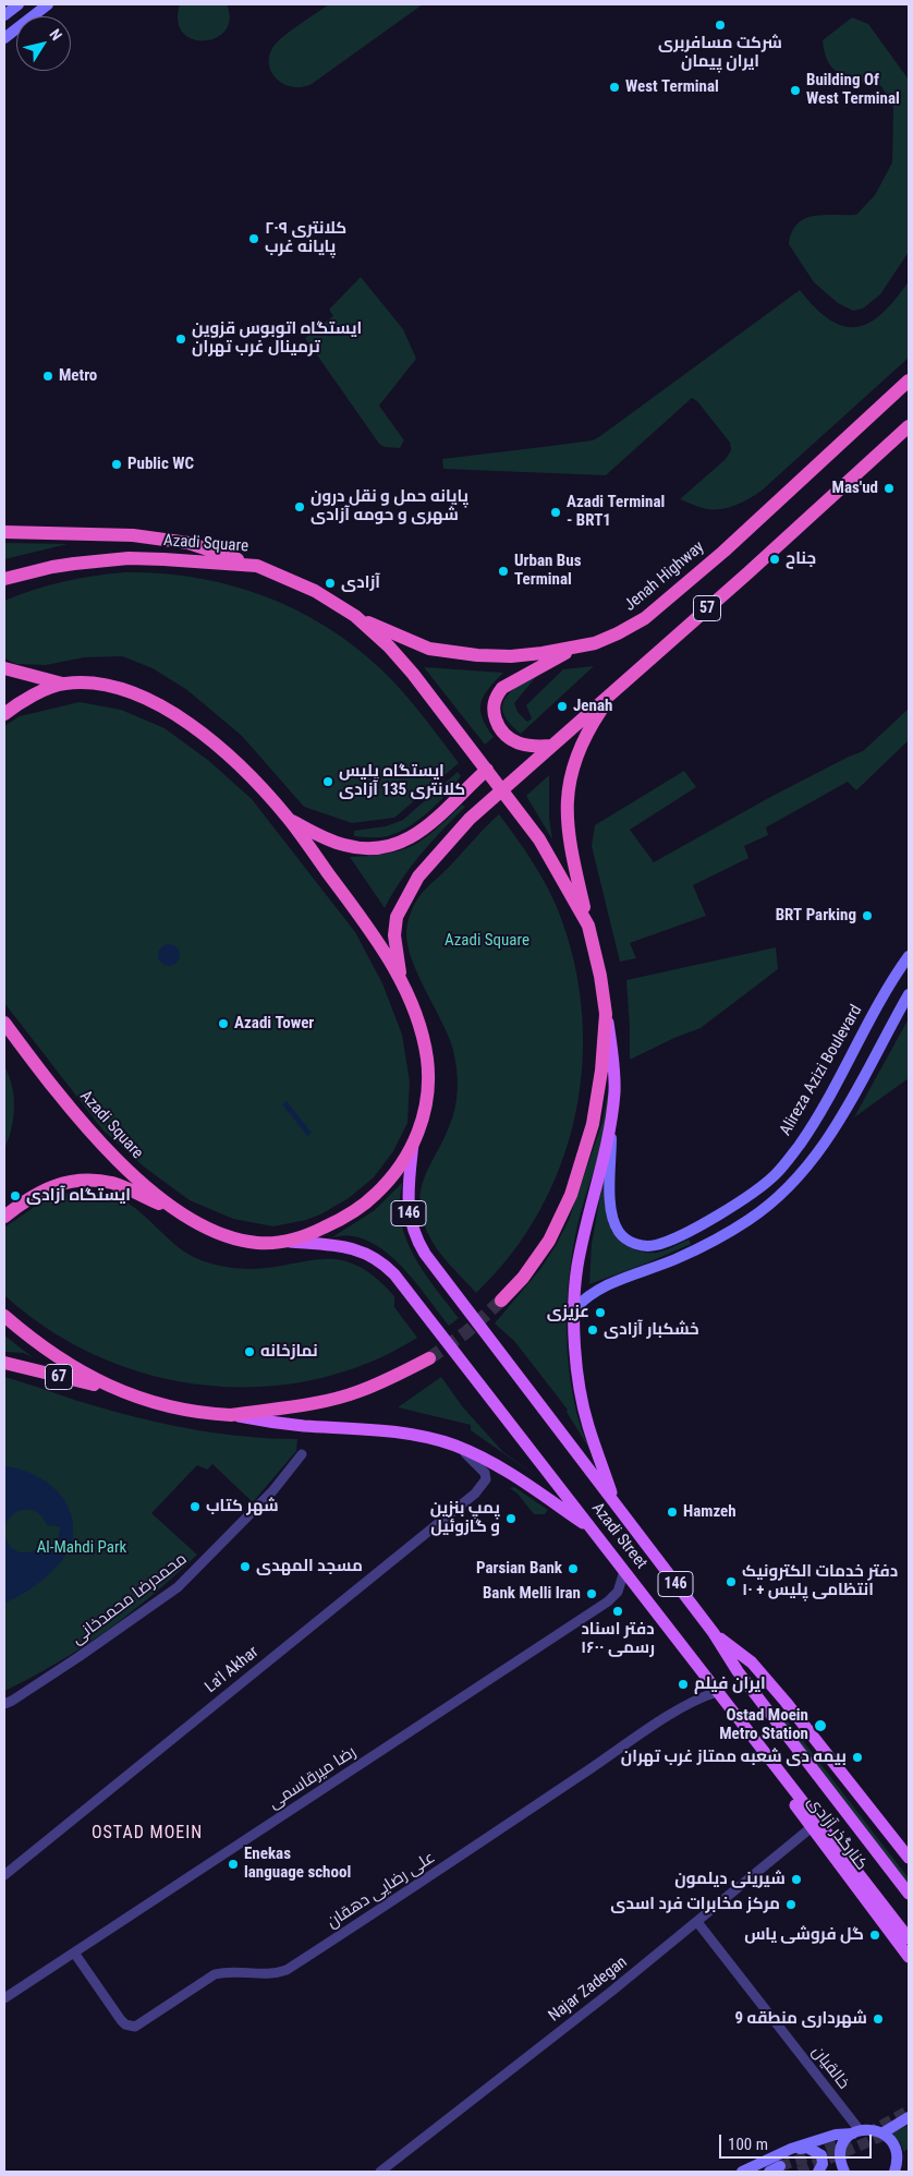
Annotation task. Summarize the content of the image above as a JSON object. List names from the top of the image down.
{
  "streets": {
    "highway": [
      "Azadi Square",
      "Jenah Highway",
      "57",
      "67"
    ],
    "main road": [
      "Alireza Azizi Boulevard",
      "146",
      "Azadi Street",
      "کنارگذر آزادی"
    ],
    "street": [
      "محمدرضا محمدخانی",
      "La'l Akhar",
      "رضا میرقاسمی",
      "علی رضایی دهقان",
      "Najar Zadegan",
      "خالقیان"
    ]
  },
  "crossings": [
    ["Azadi Square", "Jenah Highway"],
    ["Azadi Square", "57"],
    ["Azadi Square", "Azadi Street"],
    ["Azadi Street", "رضا میرقاسمی"],
    ["Azadi Street", "کنارگذر آزادی"],
    ["Azadi Street", "علی رضایی دهقان"],
    ["رضا میرقاسمی", "علی رضایی دهقان"],
    ["کنارگذر آزادی", "Najar Zadegan"],
    ["Najar Zadegan", "خالقیان"]
  ],
  "districts": ["OSTAD MOEIN"],
  "parks": ["Azadi Square", "Al-Mahdi Park"],
  "places": [
    "شرکت مسافربری ایران پیمان",
    "West Terminal",
    "Building Of West Terminal",
    "کلانتری ۲۰۹ پایانه غرب",
    "ایستگاه اتوبوس قزوین ترمینال غرب تهران",
    "Metro",
    "Public WC",
    "Mas'ud",
    "پایانه حمل و نقل درون شهری و حومه آزادی",
    "Azadi Terminal - BRT1",
    "جناح",
    "Urban Bus Terminal",
    "آزادی",
    "Jenah",
    "ایستگاه پلیس کلانتری 135 آزادی",
    "BRT Parking",
    "Azadi Tower",
    "ایستگاه آزادی",
    "عزیزی",
    "خشکبار آزادی",
    "نمازخانه",
    "شهر کتاب",
    "Hamzeh",
    "پمپ بنزین و گازوئیل",
    "مسجد المهدی",
    "Parsian Bank",
    "دفتر خدمات الکترونیک انتظامی پلیس + ۱۰",
    "Bank Melli Iran",
    "دفتر اسناد رسمی ۱۶۰۰",
    "ایران فیلم",
    "Ostad Moein Metro Station",
    "بیمه دی شعبه ممتاز غرب تهران",
    "Enekas language school",
    "شیرینی دیلمون",
    "مرکز مخابرات فرد اسدی",
    "گل فروشی یاس",
    "شهرداری منطقه 9"
  ],
  "scale_bar": "100 m",
  "north": "top right"
}
